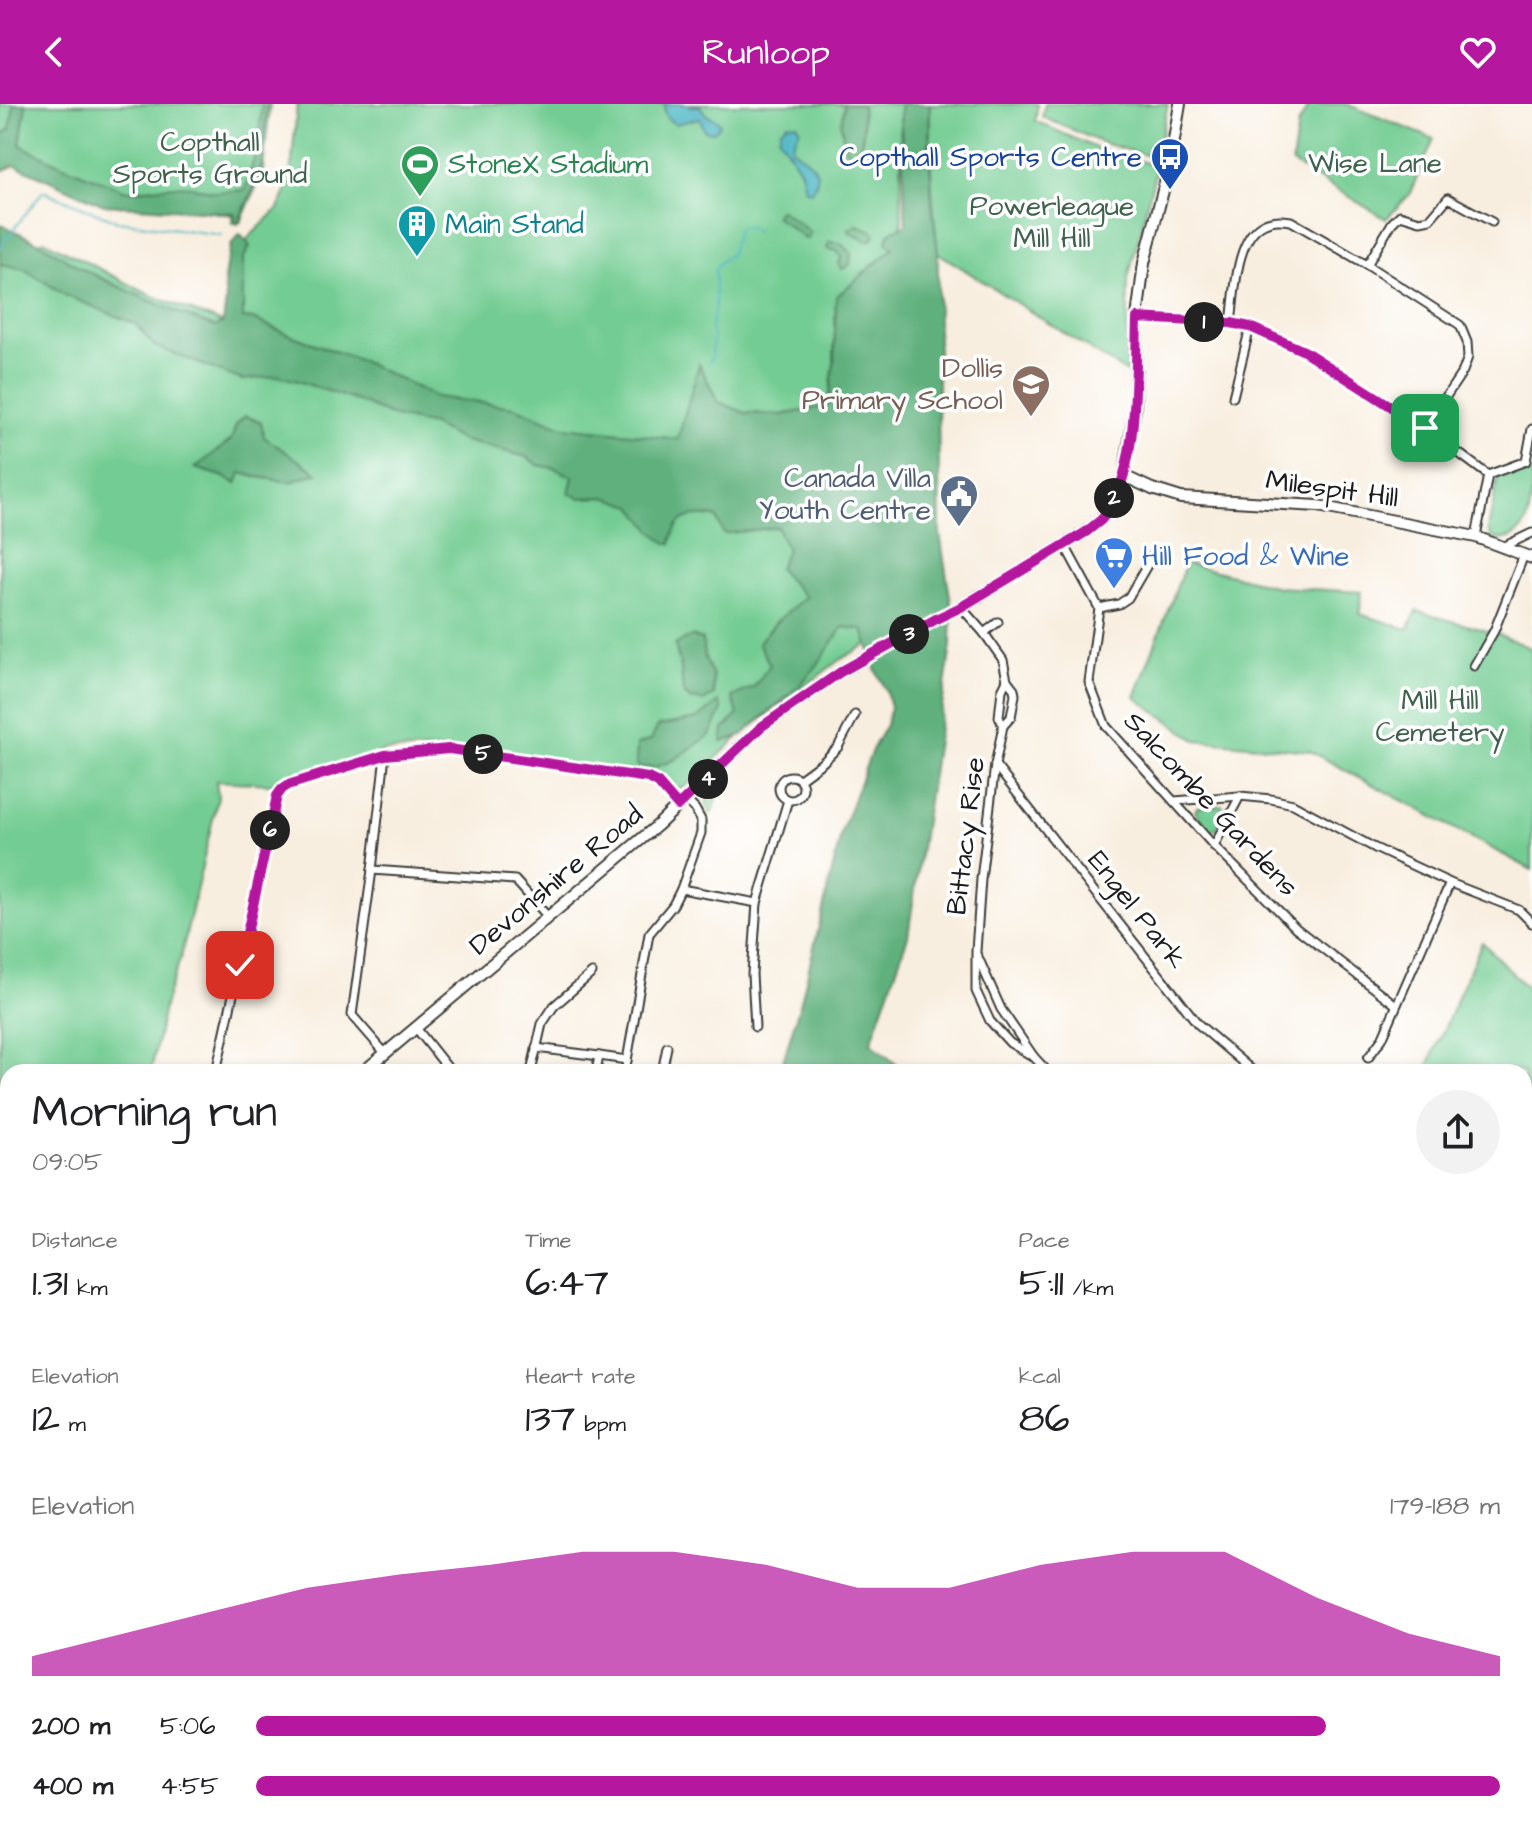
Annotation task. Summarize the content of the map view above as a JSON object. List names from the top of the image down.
{
  "streets": {
    "street": [
      "Milespit Hill",
      "Salcombe Gardens",
      "Bittacy Rise",
      "Devonshire Road",
      "Engel Park"
    ]
  },
  "crossings": [
    ["Milespit Hill", "Devonshire Road"],
    ["Bittacy Rise", "Devonshire Road"],
    ["Bittacy Rise", "Engel Park"]
  ],
  "parks": [
    "Copthall Sports Ground",
    "Wise Lane",
    "Powerleague Mill Hill",
    "Mill Hill Cemetery"
  ],
  "places": {
    "bus stop": ["Copthall Sports Centre"],
    "sports": ["StoneX Stadium"],
    "building": ["Main Stand"],
    "school or university": ["Dollis Primary School"],
    "public building": ["Canada Villa Youth Centre"],
    "supermarket": ["Hill Food & Wine"]
  },
  "page": {
    "header": "Runloop",
    "pins": [
      "1",
      "2",
      "3",
      "5",
      "4",
      "6"
    ],
    "heading": ["Morning run", "09:05"],
    "stats": [
      ["Distance", "1.31 km"],
      ["Time", "6:47"],
      ["Pace", "5:11 /km"],
      ["Elevation", "12 m"],
      ["Heart rate", "137 bpm"],
      ["kcal", "86"]
    ],
    "chart": ["Elevation", "179–188 m"],
    "list": [
      {
        "name": "200 m",
        "note": "5:06"
      },
      {
        "name": "400 m",
        "note": "4:55"
      }
    ]
  }
}
